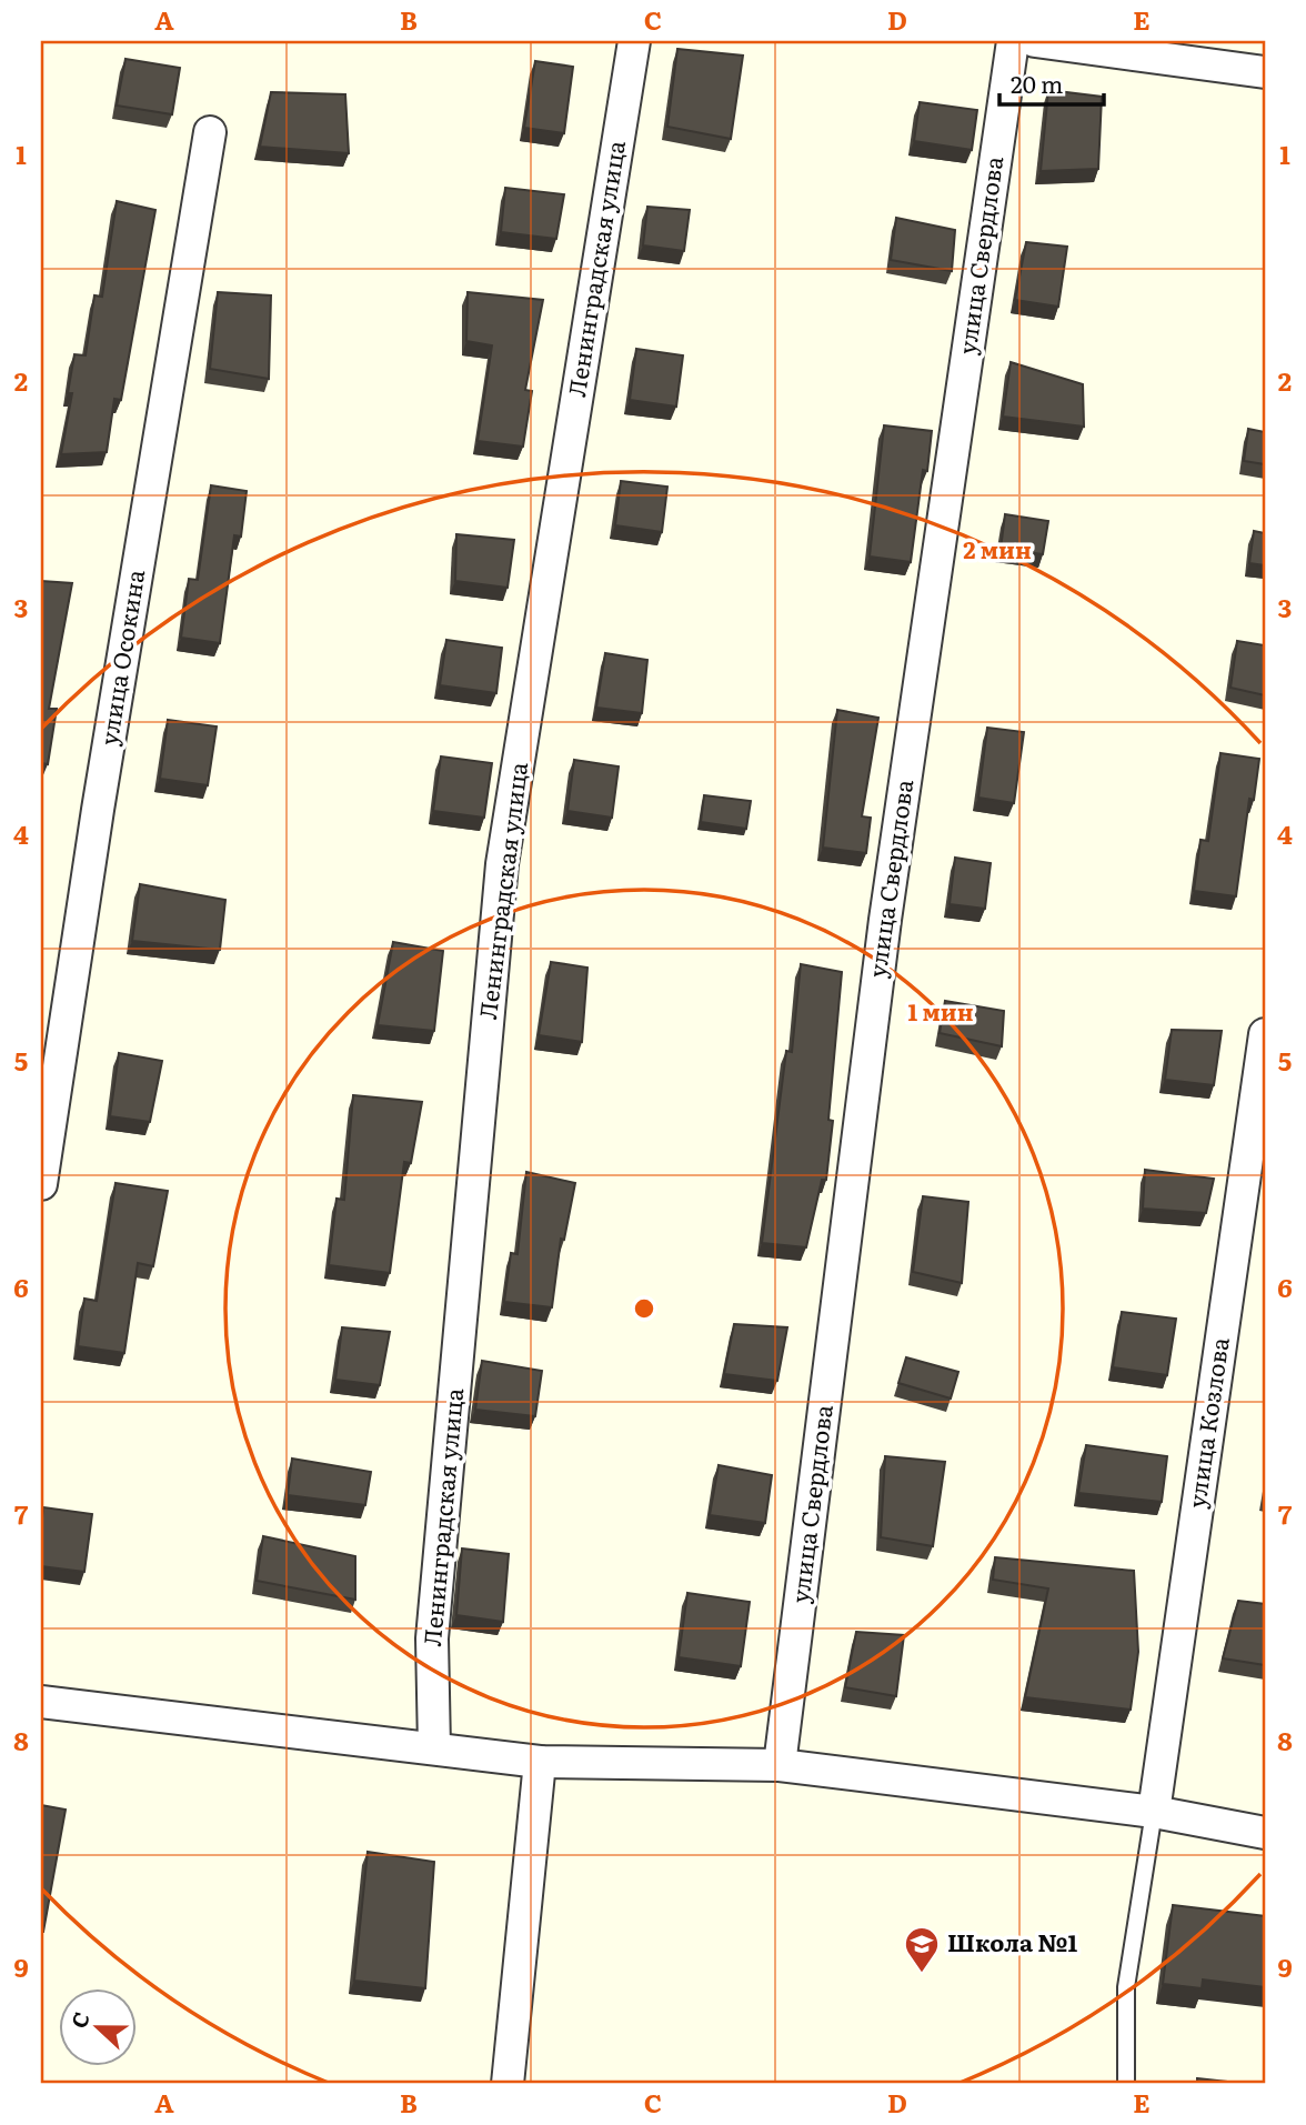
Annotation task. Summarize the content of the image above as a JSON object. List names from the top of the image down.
{
  "streets": {
    "street": [
      "улица Свердлова",
      "Ленинградская улица",
      "улица Осокина",
      "улица Козлова"
    ]
  },
  "places": {
    "school or university": ["Школа №1"]
  },
  "scale_bar": "20 m",
  "north": "left",
  "grid": {
    "columns": [
      "A",
      "B",
      "C",
      "D",
      "E"
    ],
    "rows": [
      "1",
      "2",
      "3",
      "4",
      "5",
      "6",
      "7",
      "8",
      "9"
    ]
  },
  "rings": ["2 мин", "1 мин"]
}
